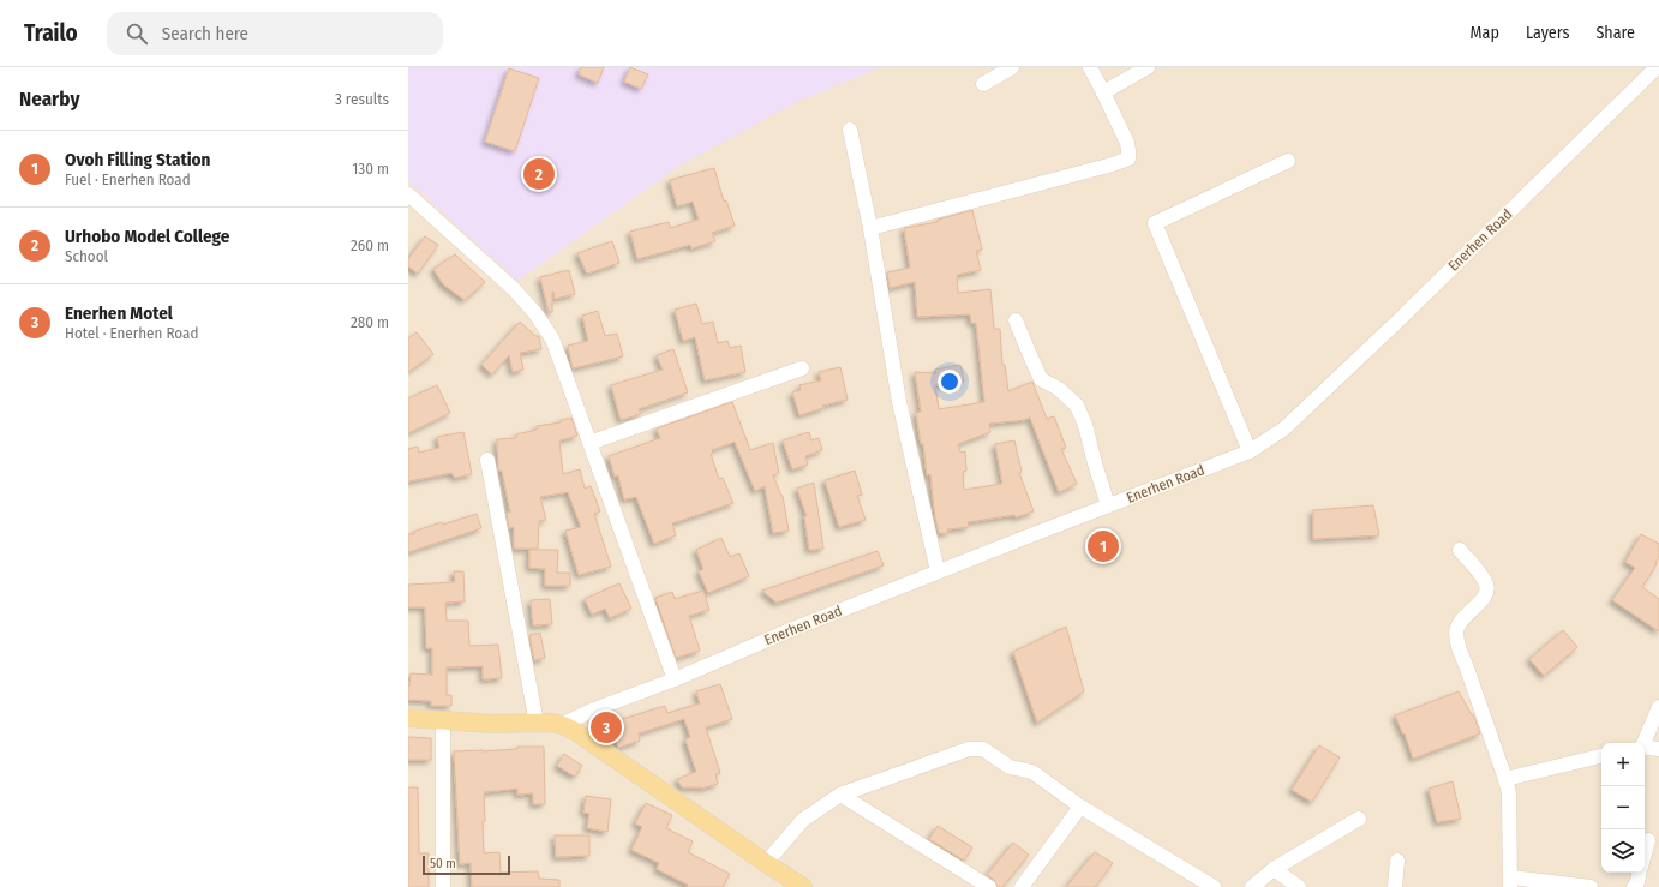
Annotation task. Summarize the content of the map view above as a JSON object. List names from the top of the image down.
{
  "streets": {
    "street": ["Enerhen Road"]
  },
  "scale_bar": "50 m",
  "page": {
    "header": "Trailo",
    "search": "Search here",
    "nav": ["Map", "Layers", "Share"],
    "heading": ["Nearby", "3 results"],
    "list": [
      {
        "mark": "1",
        "name": "Ovoh Filling Station",
        "note": "Fuel · Enerhen Road",
        "value": "130 m"
      },
      {
        "mark": "2",
        "name": "Urhobo Model College",
        "note": "School",
        "value": "260 m"
      },
      {
        "mark": "3",
        "name": "Enerhen Motel",
        "note": "Hotel · Enerhen Road",
        "value": "280 m"
      }
    ],
    "pins": ["2", "1", "3"],
    "map_buttons": ["+", "−"],
    "scale": "50 m"
  }
}
